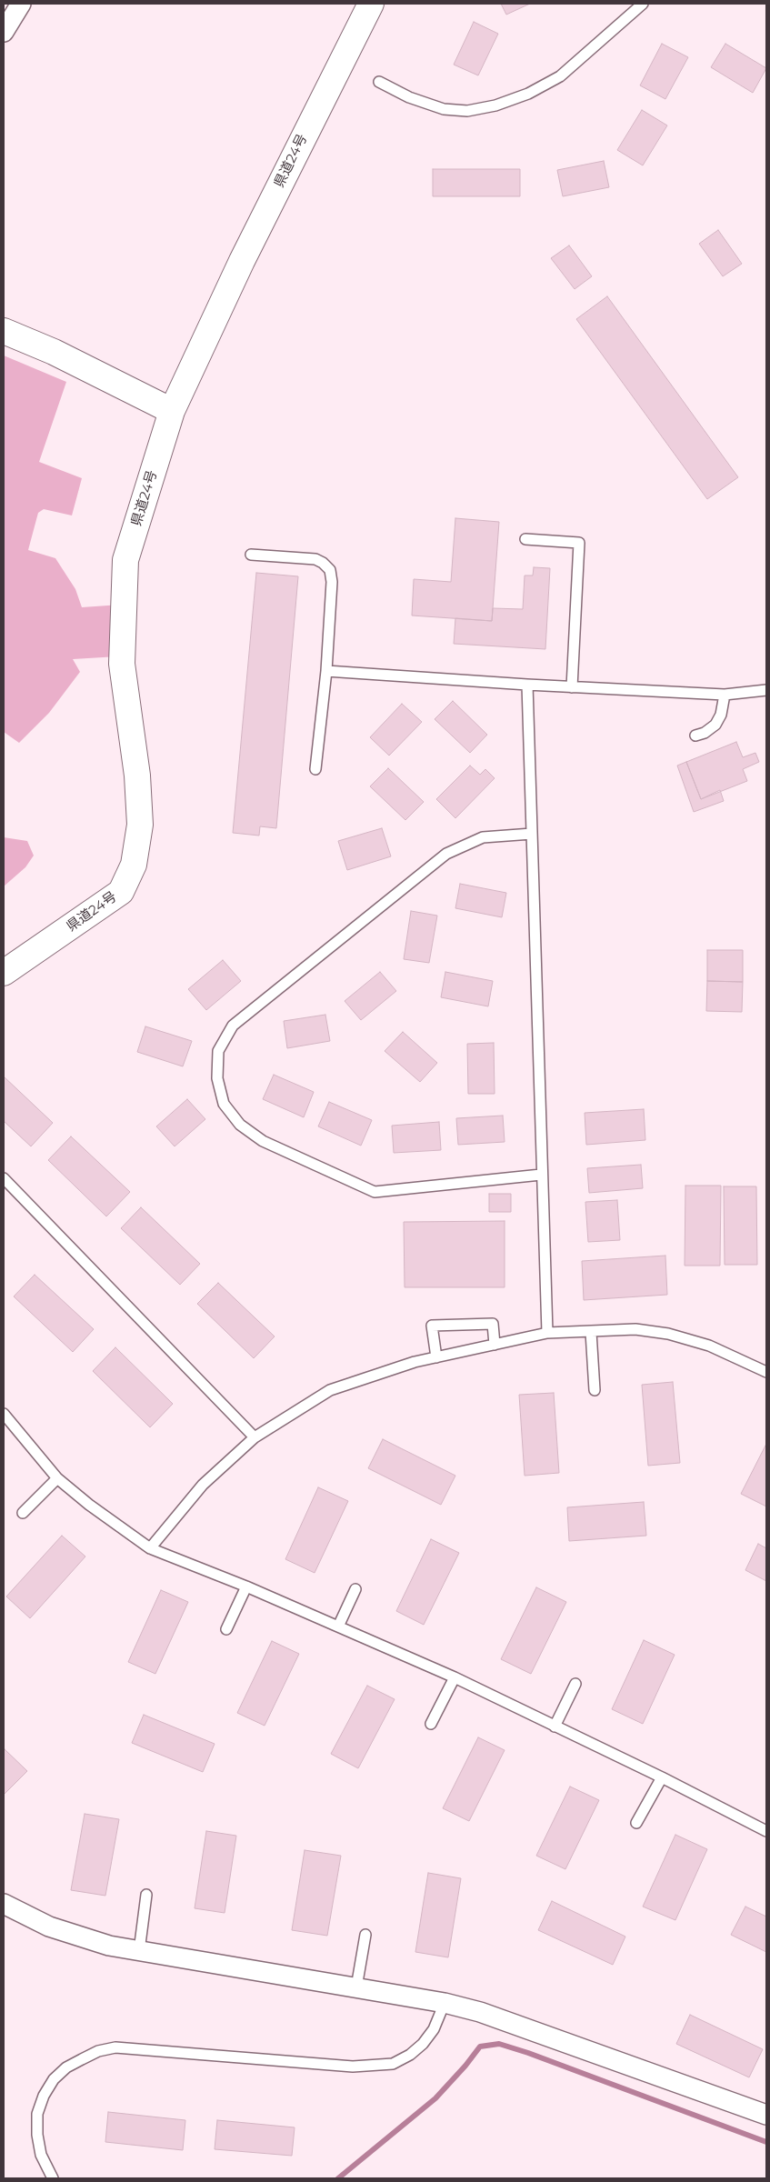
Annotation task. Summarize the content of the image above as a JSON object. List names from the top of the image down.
{
  "streets": {
    "main road": ["県道24号"]
  }
}
